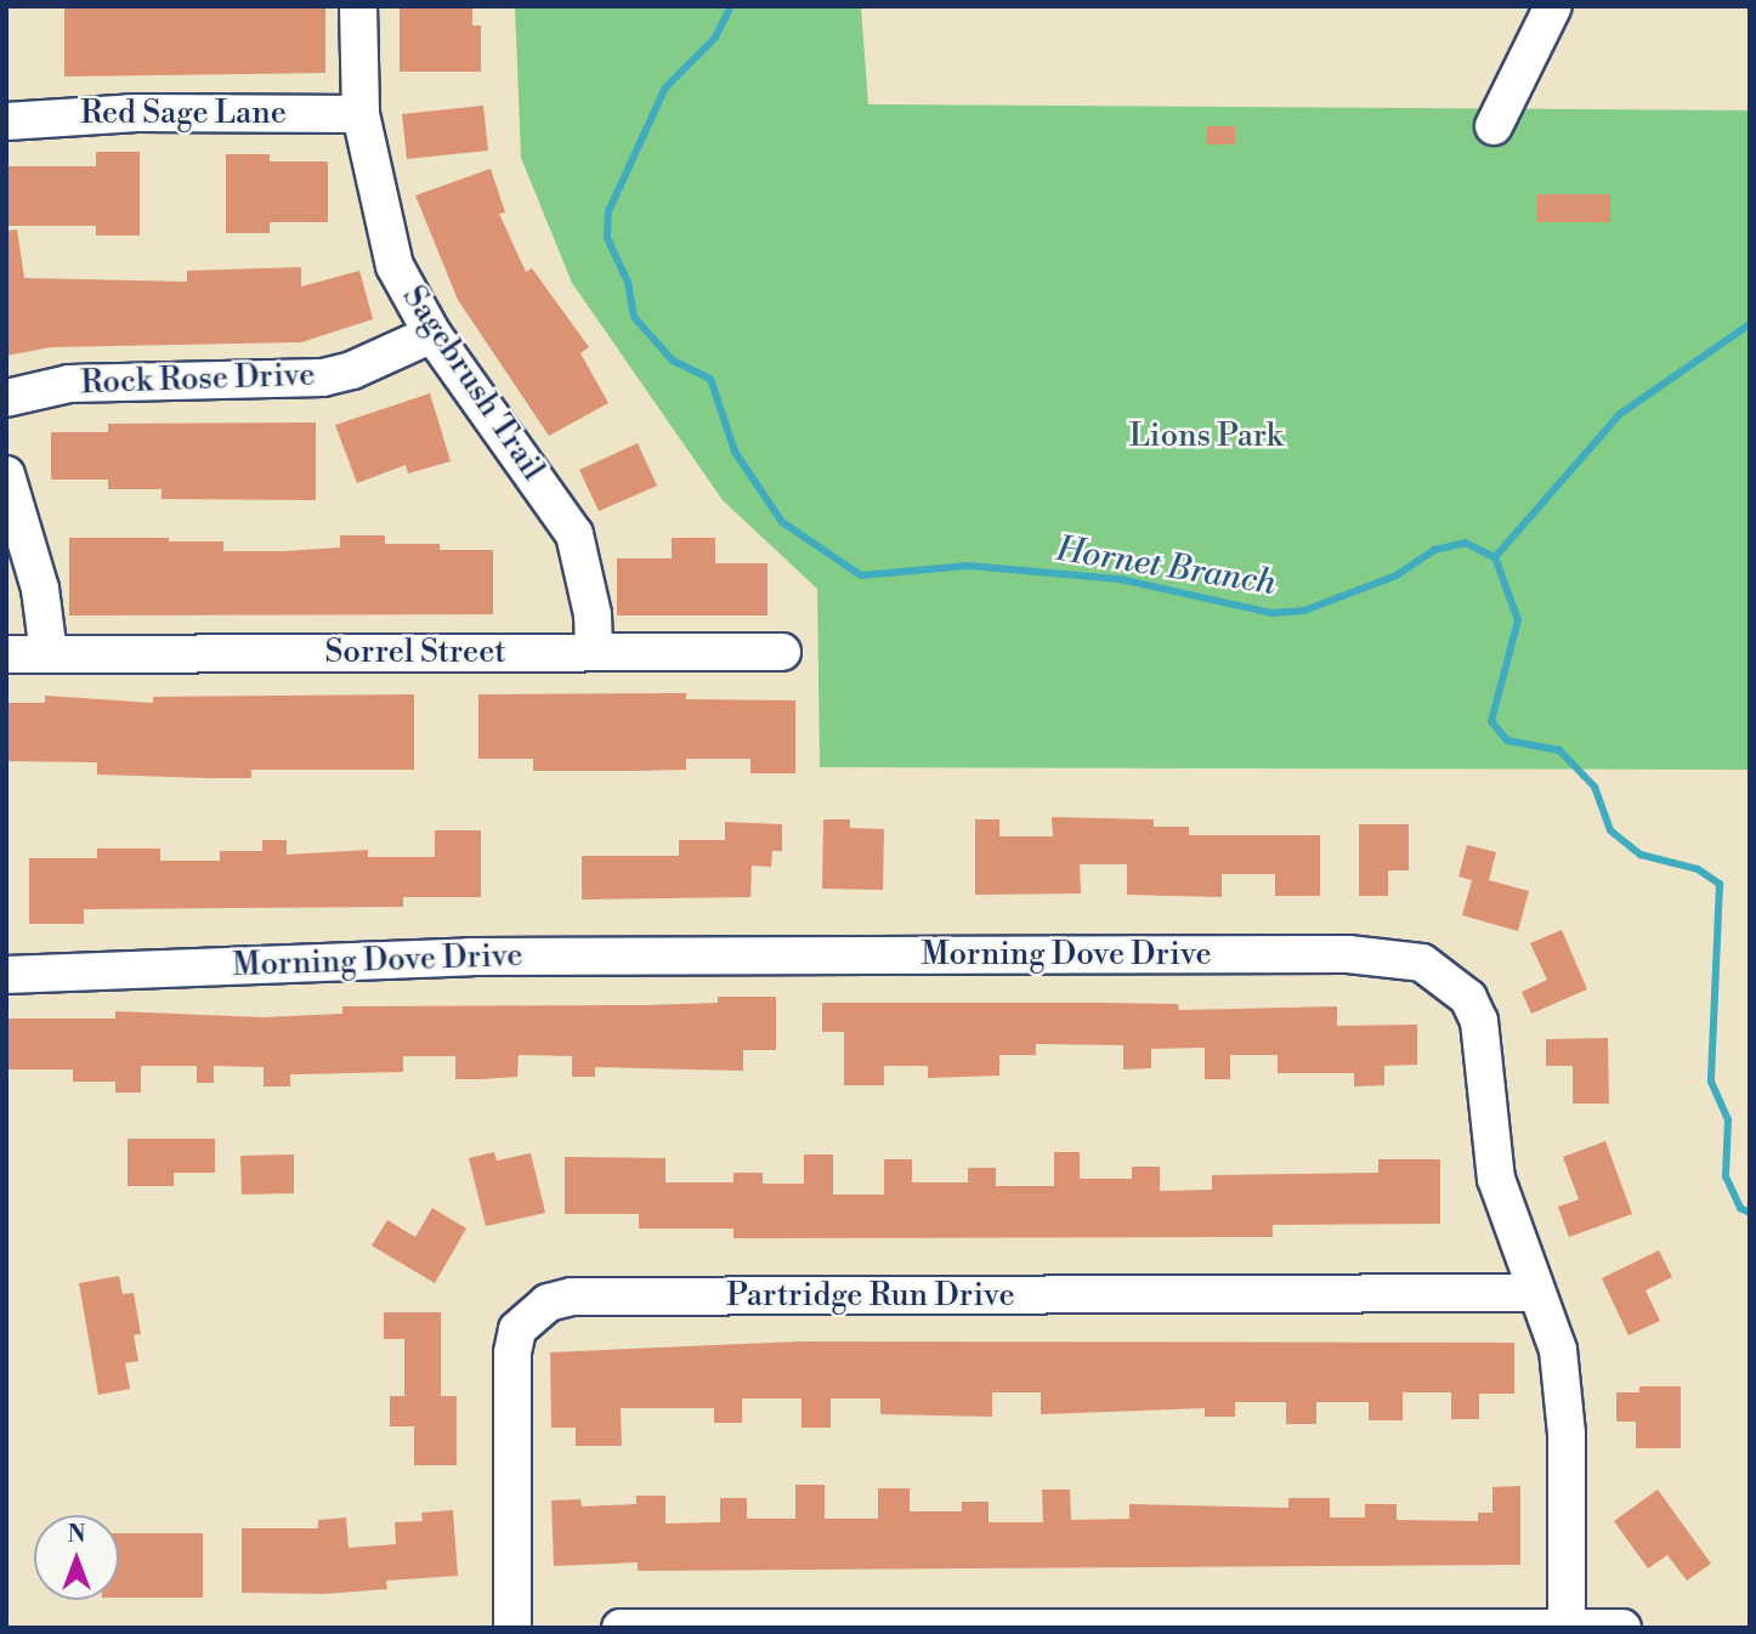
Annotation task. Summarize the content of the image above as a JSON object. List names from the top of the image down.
{
  "streets": {
    "street": [
      "Red Sage Lane",
      "Rock Rose Drive",
      "Sagebrush Trail",
      "Sorrel Street",
      "Morning Dove Drive",
      "Partridge Run Drive"
    ]
  },
  "crossings": [
    ["Red Sage Lane", "Sagebrush Trail"],
    ["Rock Rose Drive", "Sagebrush Trail"],
    ["Sagebrush Trail", "Sorrel Street"],
    ["Morning Dove Drive", "Partridge Run Drive"]
  ],
  "water": ["Hornet Branch"],
  "parks": ["Lions Park"],
  "north": "top"
}
